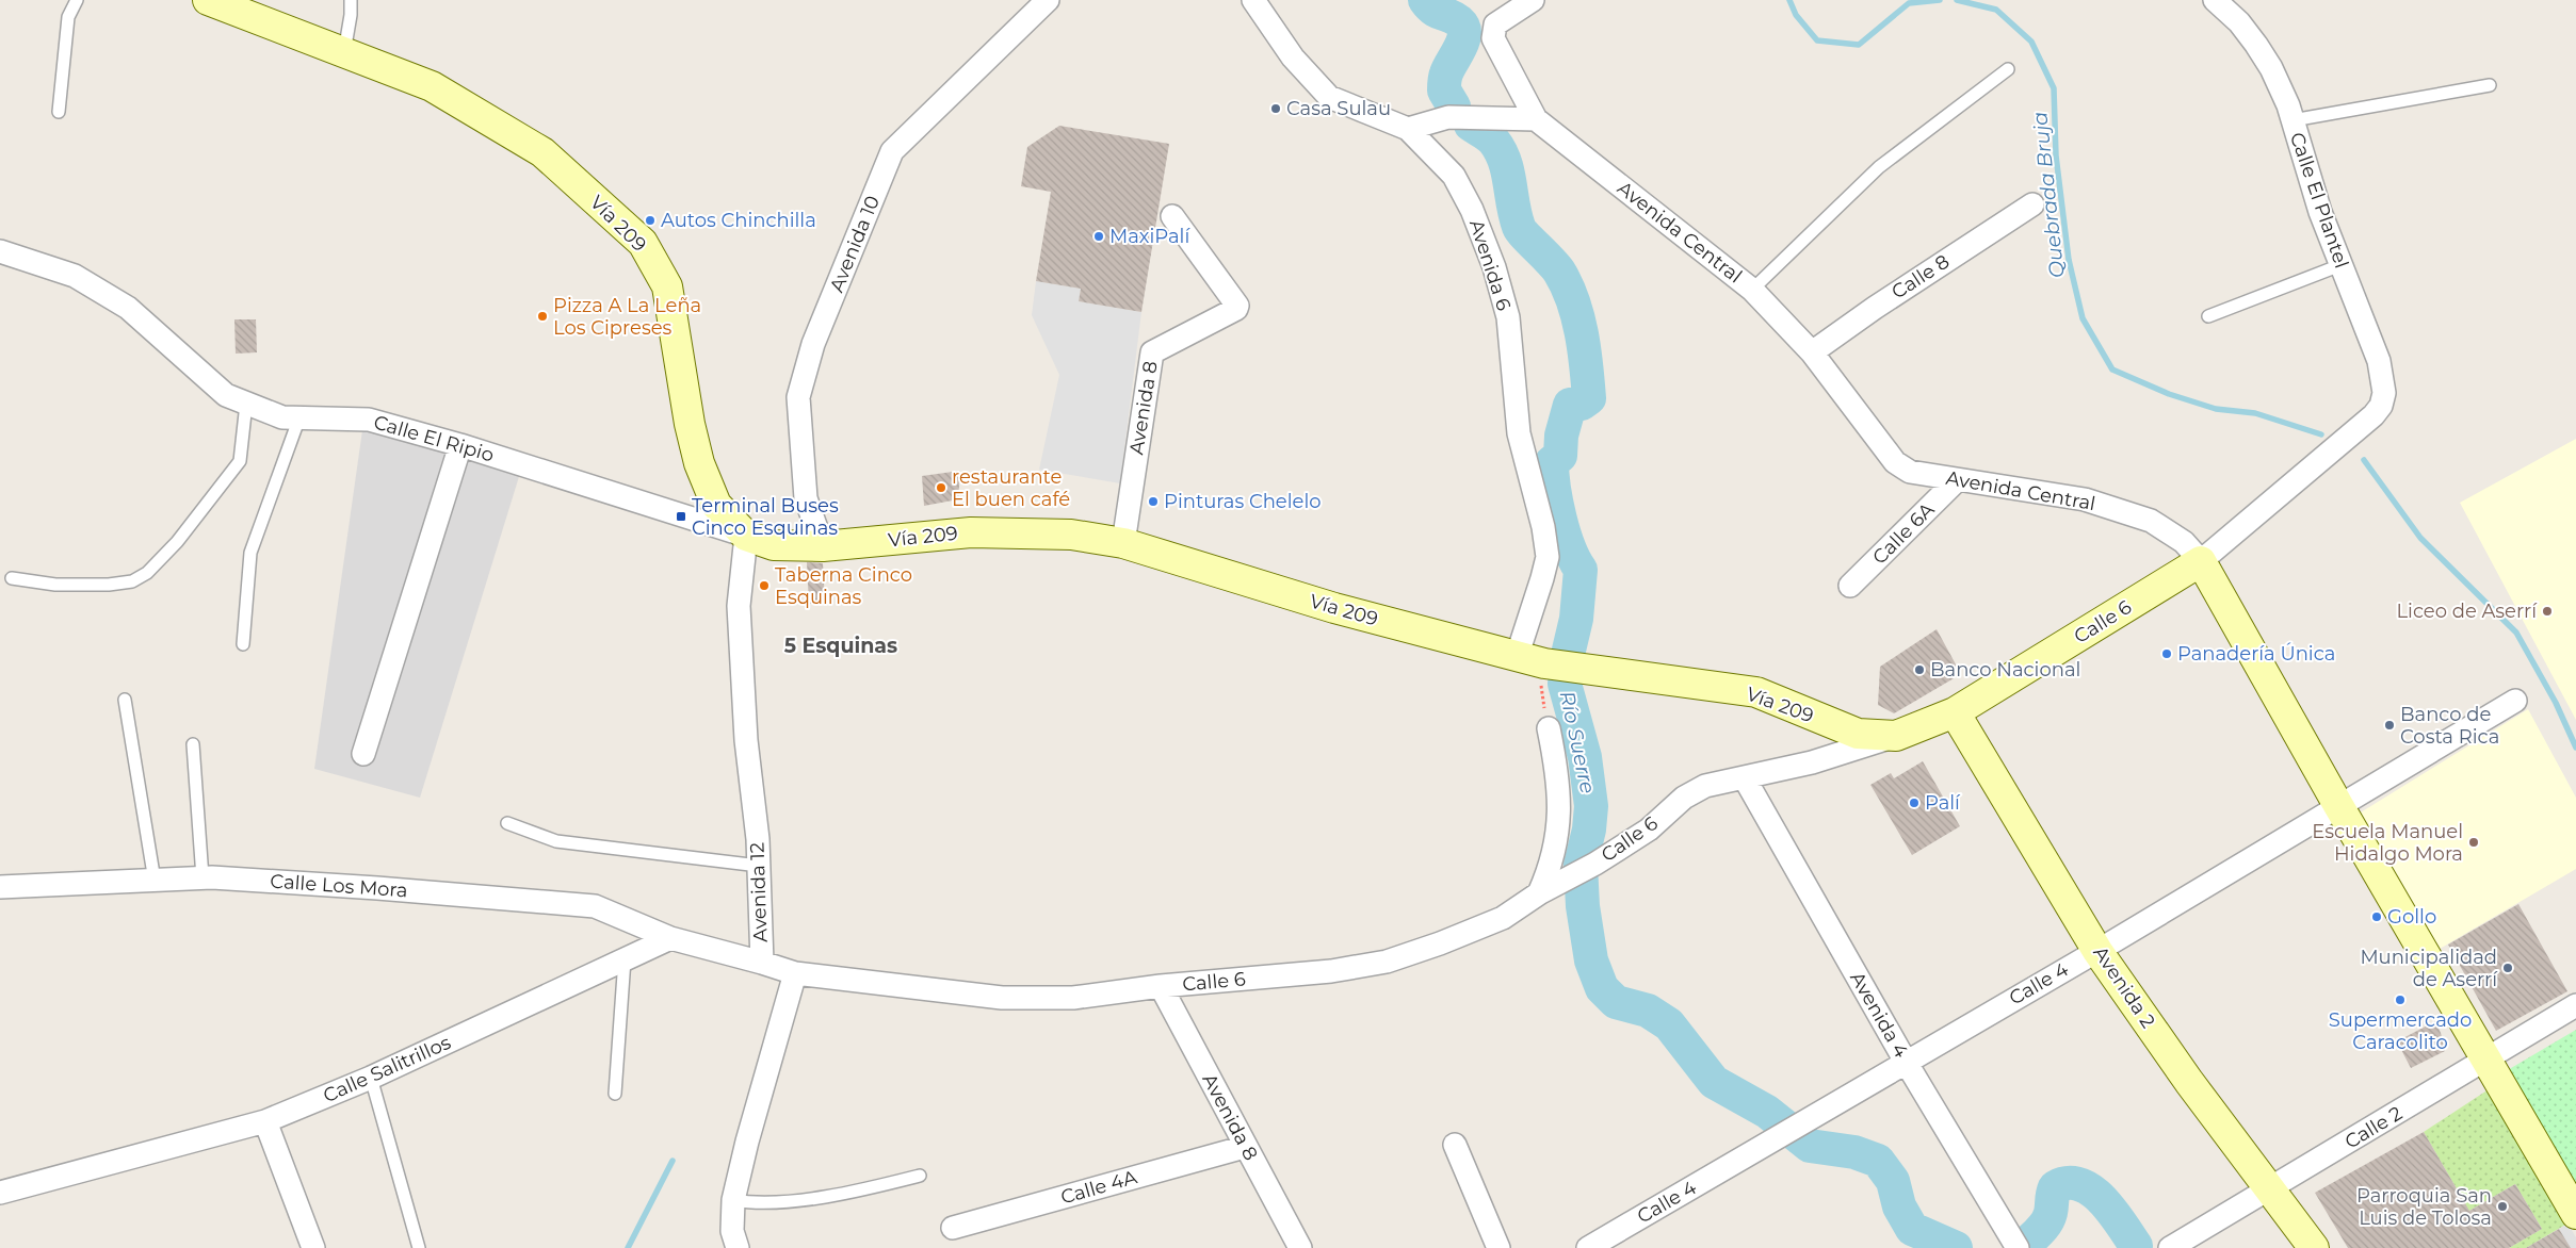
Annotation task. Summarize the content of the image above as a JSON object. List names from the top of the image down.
{
  "streets": {
    "main road": [
      "Vía 209",
      "Avenida Central",
      "Calle 6",
      "Avenida 2"
    ],
    "street": [
      "Calle El Plantel",
      "Avenida 10",
      "Avenida 6",
      "Calle 8",
      "Avenida 8",
      "Calle El Ripio",
      "Calle 6A",
      "Calle Los Mora",
      "Avenida 12",
      "Calle 4",
      "Avenida 4",
      "Calle Salitrillos",
      "Calle 2",
      "Calle 4A"
    ]
  },
  "crossings": [
    ["Calle El Plantel", "Calle 6"],
    ["Vía 209", "Avenida 10"],
    ["Vía 209", "Avenida 6"],
    ["Vía 209", "Avenida 8"],
    ["Vía 209", "Calle El Ripio"],
    ["Vía 209", "Calle 6"],
    ["Vía 209", "Avenida 12"],
    ["Avenida Central", "Calle 8"],
    ["Avenida Central", "Calle 6A"],
    ["Avenida Central", "Calle 6"],
    ["Avenida Central", "Calle 4"],
    ["Avenida Central", "Calle 2"],
    ["Avenida 8", "Calle 6"],
    ["Avenida 8", "Calle 4A"],
    ["Calle El Ripio", "Avenida 12"],
    ["Calle 6", "Avenida 12"],
    ["Calle 6", "Avenida 2"],
    ["Calle 6", "Avenida 4"],
    ["Calle Los Mora", "Calle Salitrillos"],
    ["Calle 4", "Avenida 2"],
    ["Calle 4", "Avenida 4"],
    ["Avenida 2", "Calle 2"]
  ],
  "districts": ["5 Esquinas"],
  "water": ["Quebrada Bruja", "Río Suerre"],
  "places": {
    "other": [
      "Casa Sulau",
      "Autos Chinchilla",
      "MaxiPalí",
      "Pizza A La Leña Los Cipreses",
      "restaurante El buen café",
      "Pinturas Chelelo",
      "Taberna Cinco Esquinas",
      "Liceo de Aserrí",
      "Panadería Única",
      "Banco Nacional",
      "Banco de Costa Rica",
      "Palí",
      "Escuela Manuel Hidalgo Mora",
      "Gollo",
      "Municipalidad de Aserrí",
      "Supermercado Caracolito",
      "Parroquia San Luis de Tolosa"
    ],
    "transit": ["Terminal Buses Cinco Esquinas"]
  }
}
